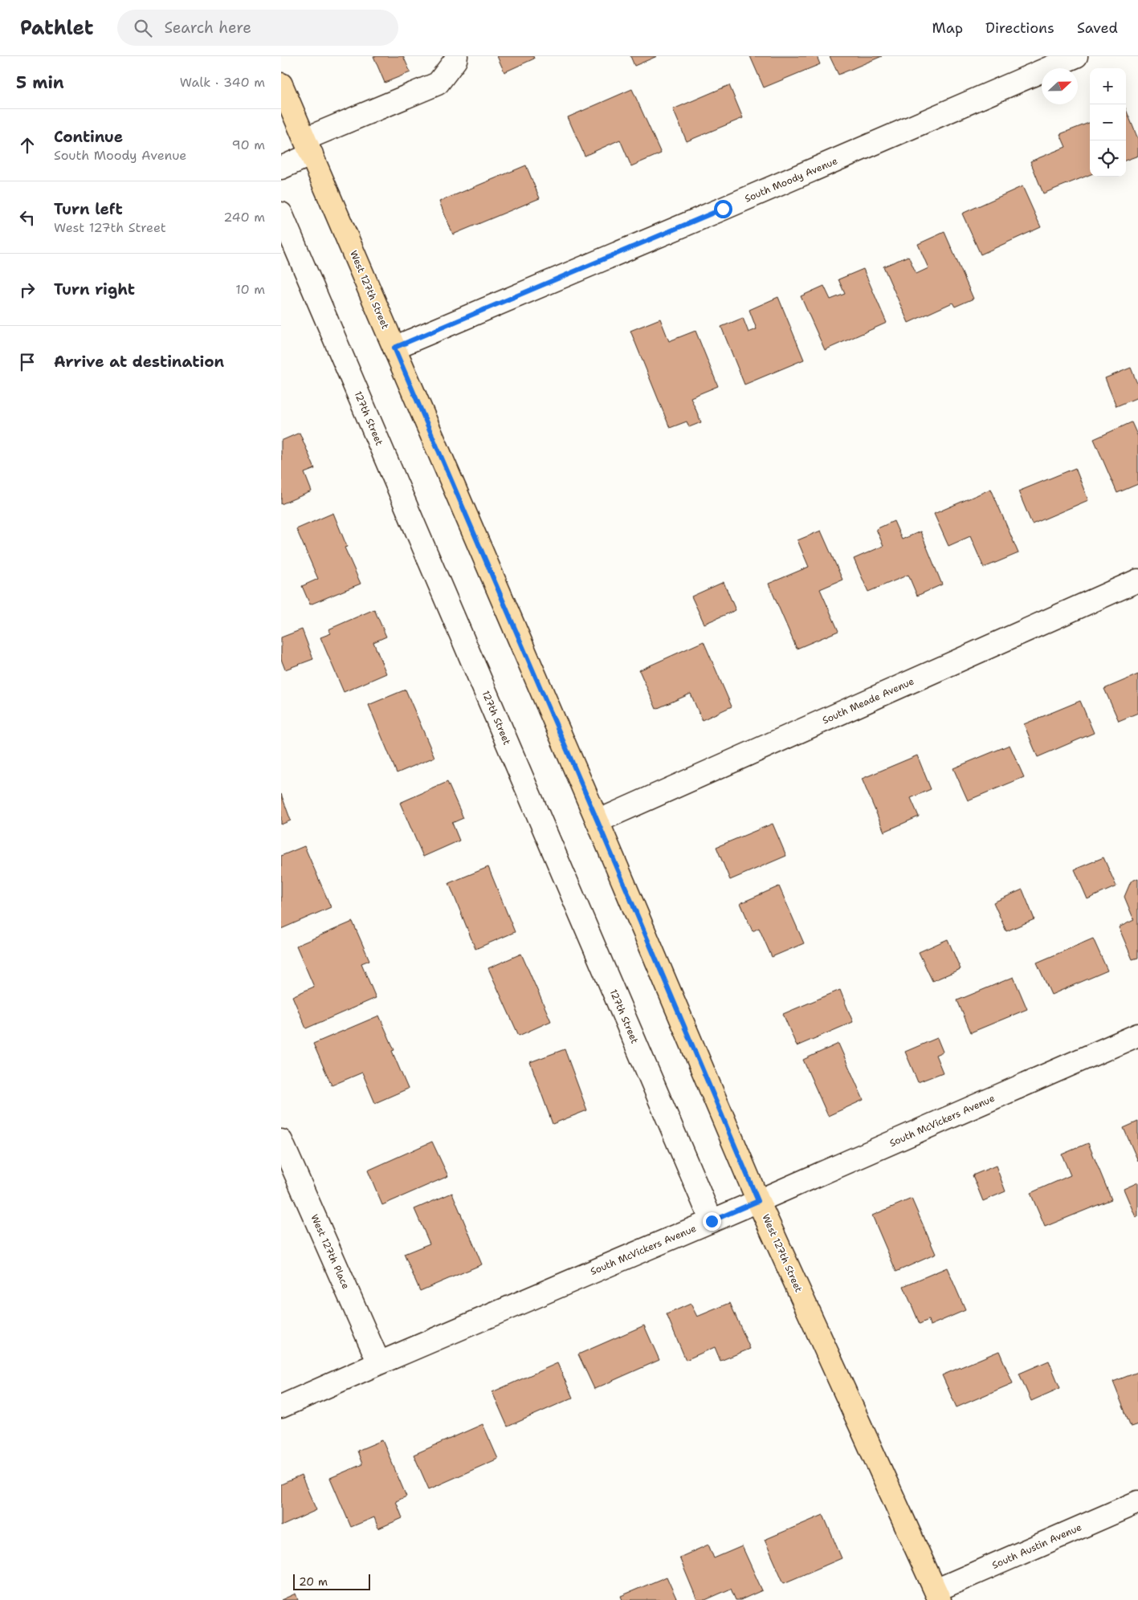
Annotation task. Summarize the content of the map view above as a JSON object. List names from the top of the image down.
{
  "streets": {
    "main road": ["West 127th Street"],
    "street": [
      "South Moody Avenue",
      "127th Street",
      "South Meade Avenue",
      "South McVickers Avenue",
      "West 127th Place",
      "South Austin Avenue"
    ]
  },
  "crossings": [
    ["South Moody Avenue", "West 127th Street"],
    ["West 127th Street", "South Meade Avenue"],
    ["West 127th Street", "South McVickers Avenue"],
    ["West 127th Street", "South Austin Avenue"],
    ["127th Street", "South McVickers Avenue"],
    ["South McVickers Avenue", "West 127th Place"]
  ],
  "scale_bar": "20 m",
  "north": "right",
  "page": {
    "header": "Pathlet",
    "search": "Search here",
    "nav": ["Map", "Directions", "Saved"],
    "heading": ["5 min", "Walk · 340 m"],
    "map_buttons": ["+", "−"],
    "list": [
      ["Continue", "South Moody Avenue", "90 m"],
      ["Turn left", "West 127th Street", "240 m"],
      ["Turn right", "10 m"],
      "Arrive at destination"
    ],
    "scale": "20 m"
  }
}
